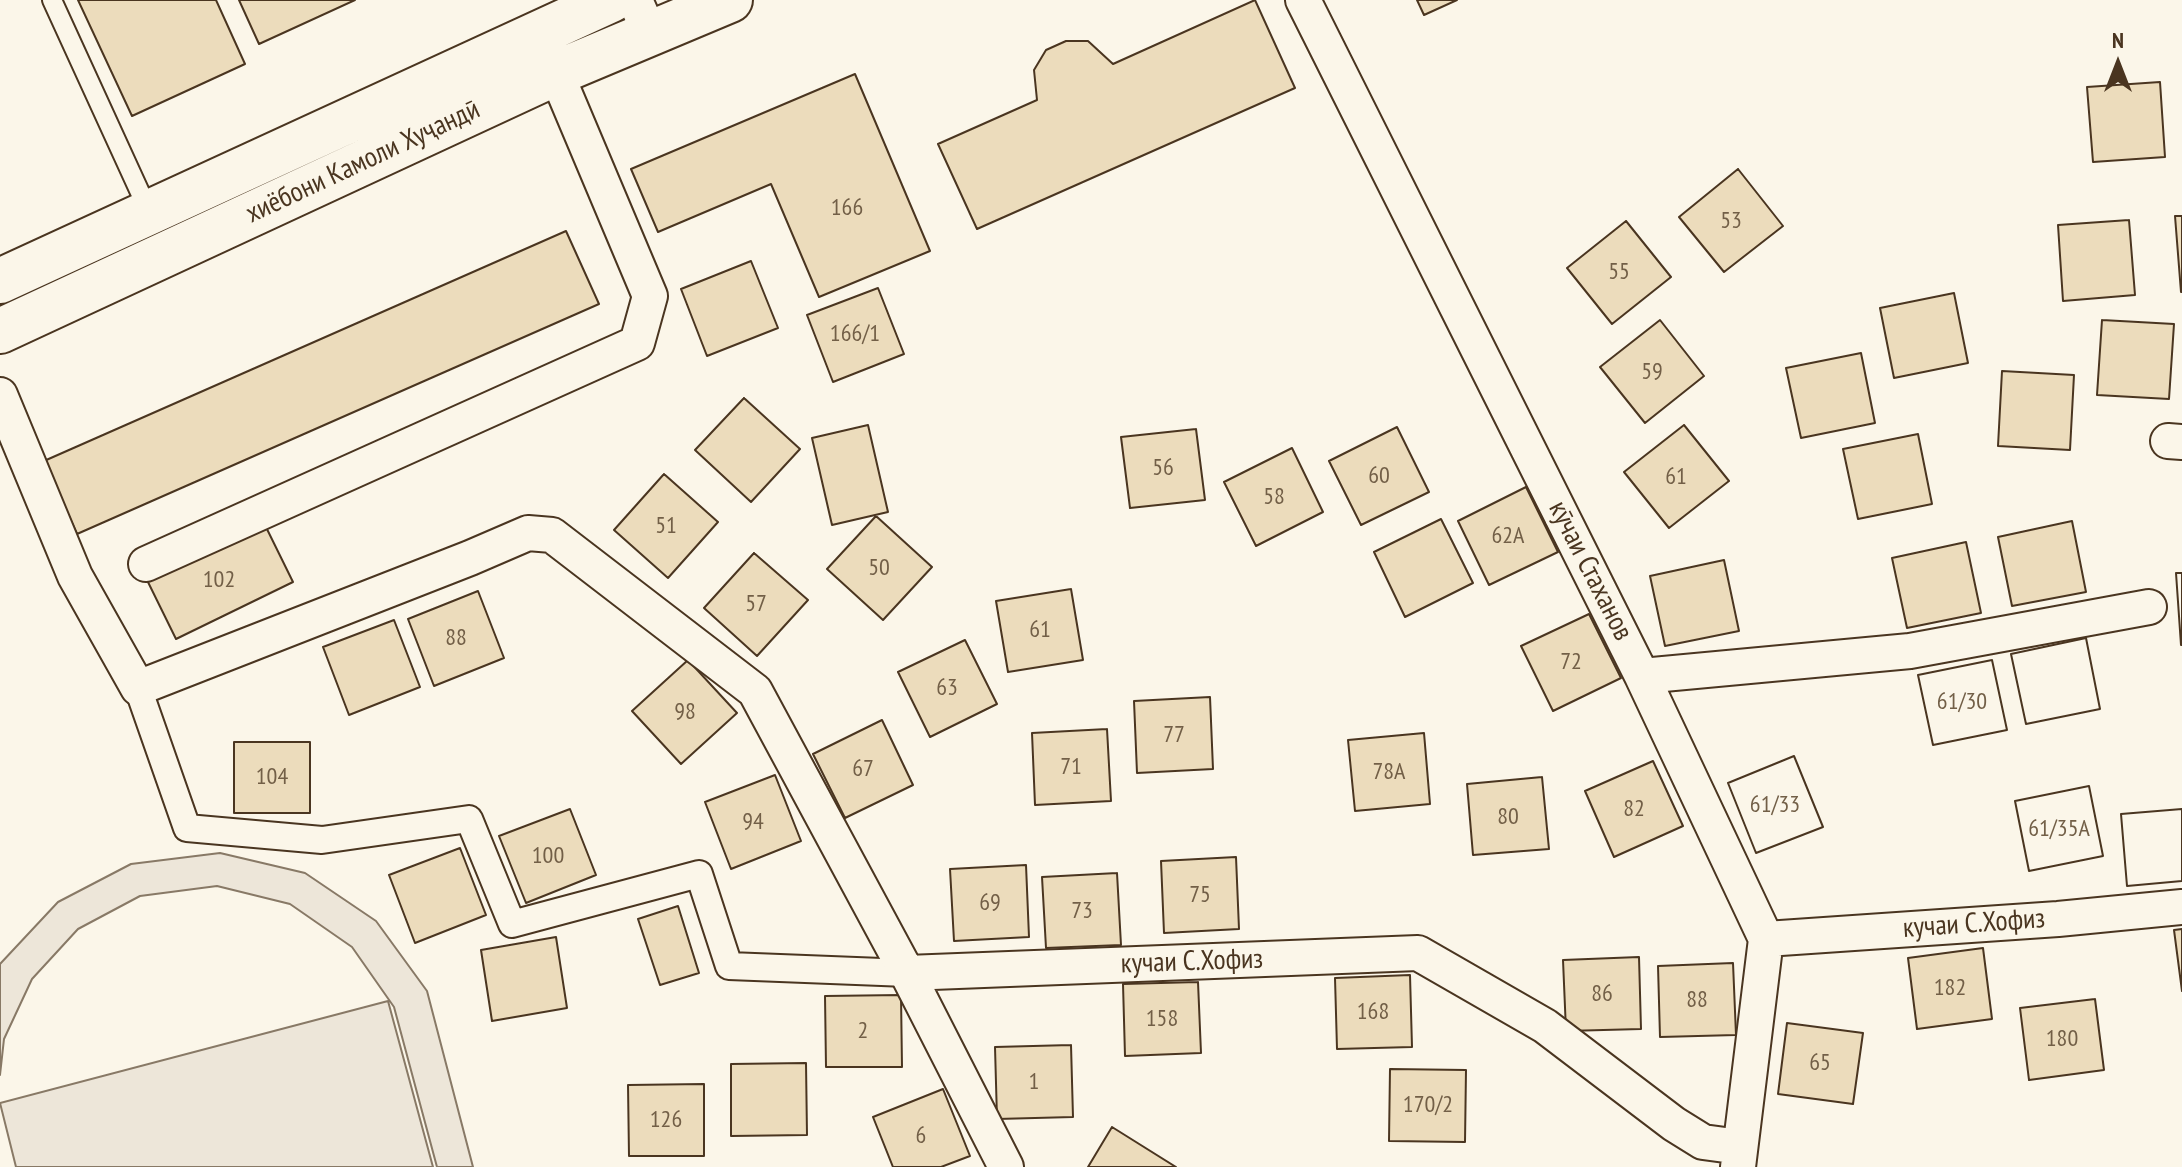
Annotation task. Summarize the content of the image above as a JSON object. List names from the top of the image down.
{
  "streets": {
    "main road": ["хиёбони Камоли Хуҷандӣ"],
    "street": ["кӯчаи Стаханов", "кучаи С.Хофиз"]
  },
  "crossings": [
    ["кӯчаи Стаханов", "кучаи С.Хофиз"]
  ],
  "house_numbers": [
    "166",
    "53",
    "55",
    "166/1",
    "59",
    "56",
    "60",
    "61",
    "58",
    "51",
    "62А",
    "50",
    "102",
    "57",
    "61",
    "88",
    "72",
    "63",
    "61/30",
    "98",
    "77",
    "71",
    "67",
    "78А",
    "104",
    "61/33",
    "82",
    "80",
    "94",
    "61/35А",
    "100",
    "75",
    "69",
    "73",
    "182",
    "86",
    "88",
    "168",
    "158",
    "2",
    "180",
    "65",
    "1",
    "170/2",
    "126",
    "6"
  ],
  "north": "top"
}
